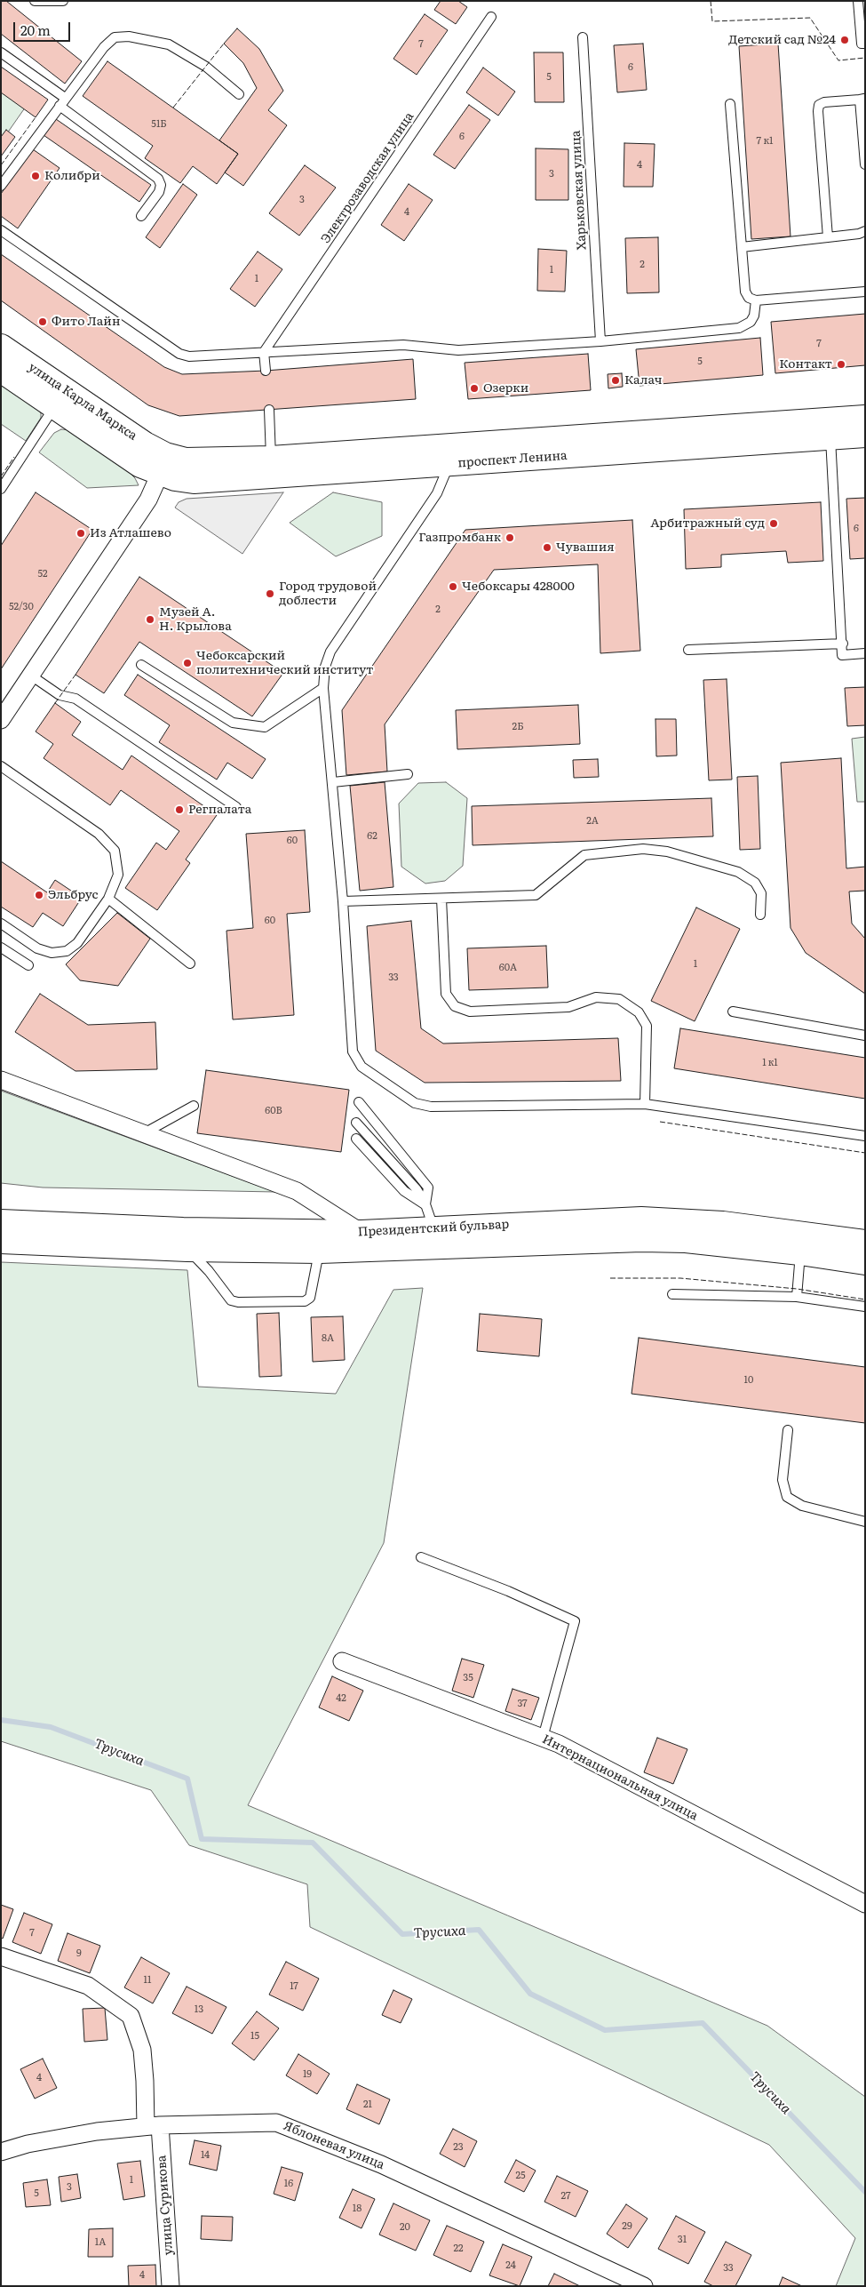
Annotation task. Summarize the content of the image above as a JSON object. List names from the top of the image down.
{
  "streets": {
    "main road": ["улица Карла Маркса", "проспект Ленина", "Президентский бульвар"],
    "street": ["Интернациональная улица", "Яблоневая улица", "улица Сурикова"],
    "lane": ["Электрозаводская улица", "Харьковская улица"]
  },
  "crossings": [
    ["улица Карла Маркса", "проспект Ленина"],
    ["Яблоневая улица", "улица Сурикова"]
  ],
  "water": ["Трусиха"],
  "places": [
    "Детский сад №24",
    "Колибри",
    "Фито Лайн",
    "Контакт",
    "Калач",
    "Озерки",
    "Арбитражный суд",
    "Из Атлашево",
    "Газпромбанк",
    "Чувашия",
    "Чебоксары 428000",
    "Город трудовой доблести",
    "Музей А. Н. Крылова",
    "Чебоксарский политехнический институт",
    "Регпалата",
    "Эльбрус"
  ],
  "house_numbers": [
    "7",
    "6",
    "5",
    "51Б",
    "6",
    "7 к1",
    "4",
    "3",
    "3",
    "4",
    "2",
    "1",
    "1",
    "7",
    "5",
    "6",
    "52",
    "52/30",
    "2",
    "2Б",
    "2А",
    "62",
    "60",
    "60",
    "1",
    "60А",
    "33",
    "1 к1",
    "60В",
    "8А",
    "10",
    "35",
    "42",
    "37",
    "7",
    "9",
    "11",
    "17",
    "13",
    "15",
    "19",
    "4",
    "21",
    "23",
    "14",
    "25",
    "1",
    "16",
    "3",
    "5",
    "27",
    "18",
    "29",
    "20",
    "31",
    "1А",
    "22",
    "24",
    "33",
    "4"
  ],
  "scale_bar": "20 m"
}
